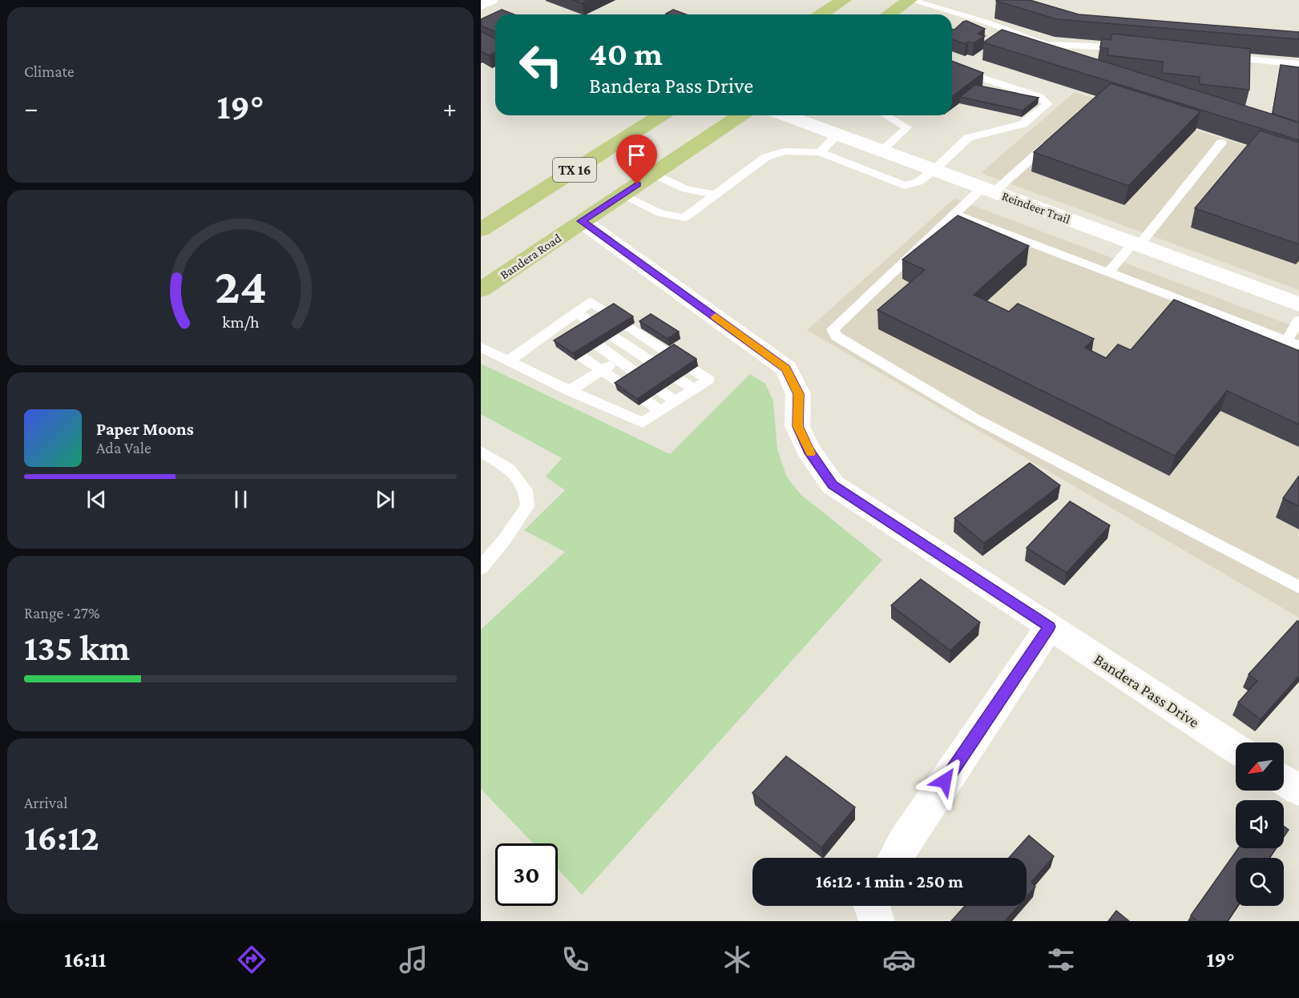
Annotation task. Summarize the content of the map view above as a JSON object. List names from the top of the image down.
{
  "streets": {
    "main road": ["TX 16", "Bandera Road"],
    "street": ["Reindeer Trail", "Bandera Pass Drive"]
  },
  "crossings": [
    ["Bandera Road", "Bandera Pass Drive"]
  ],
  "north": "bottom left",
  "page": {
    "tile": [
      "Climate",
      ["Range · 27%", "135 km"],
      ["Arrival", "16:12"]
    ],
    "turn": ["40 m", "Bandera Pass Drive"],
    "heat": ["−", "19°", "+"],
    "song": ["Paper Moons", "Ada Vale"],
    "limit": "30",
    "trip": "16:12 · 1 min · 250 m",
    "tabs": ["16:11", "19°"],
    "gauge": ["24", "km/h"]
  }
}
